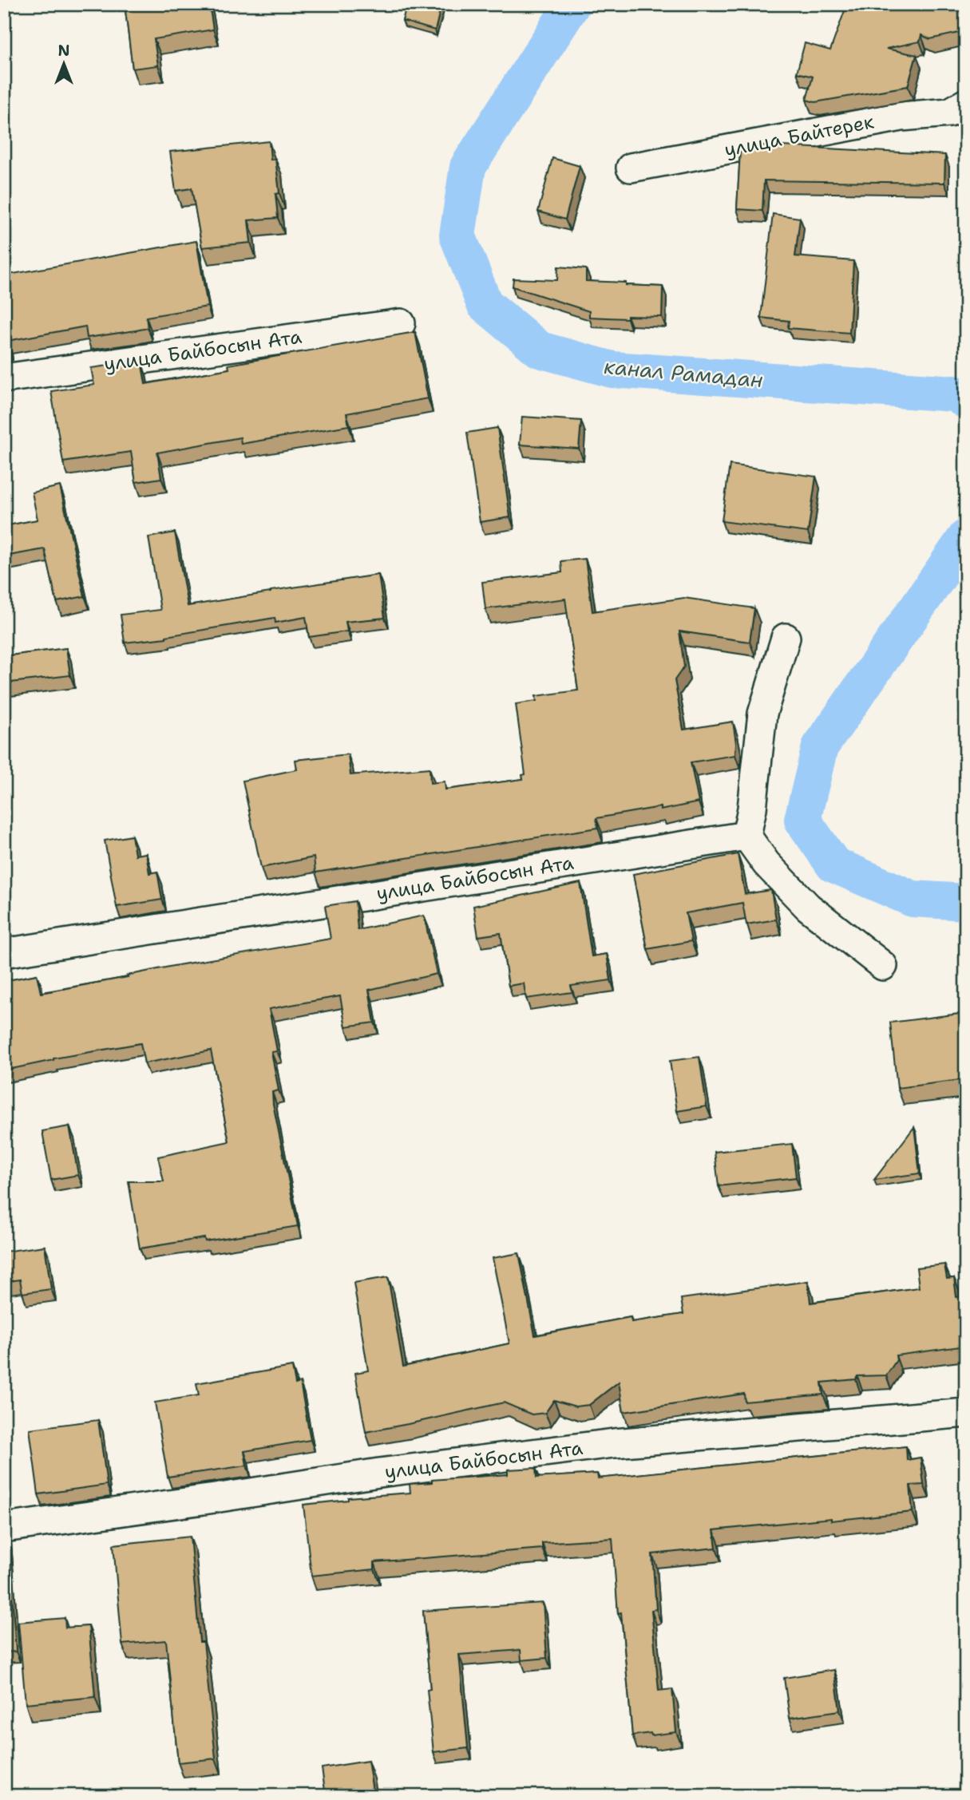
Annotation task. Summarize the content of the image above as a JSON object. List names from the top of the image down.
{
  "streets": {
    "street": ["улица Байтерек", "улица Байбосын Ата"]
  },
  "water": ["канал Рамадан"],
  "north": "top"
}
